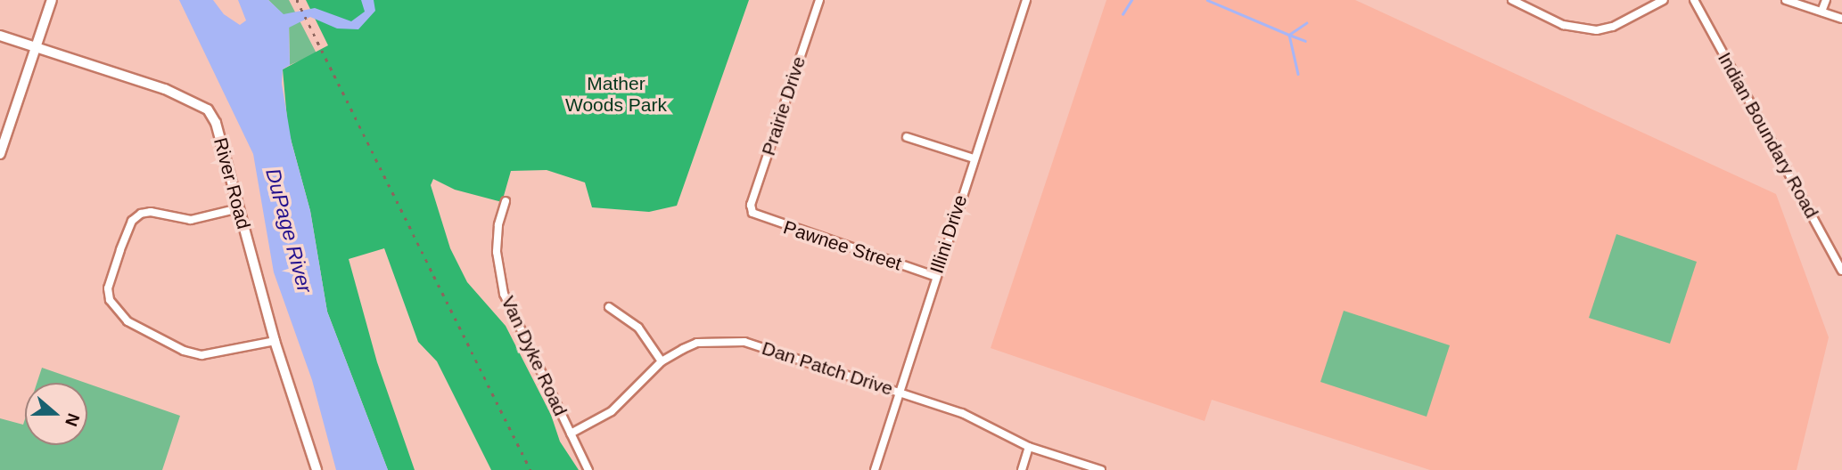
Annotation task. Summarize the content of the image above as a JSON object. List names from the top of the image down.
{
  "streets": {
    "street": [
      "Prairie Drive",
      "Indian Boundary Road",
      "River Road",
      "Illini Drive",
      "Pawnee Street",
      "Van Dyke Road",
      "Dan Patch Drive"
    ]
  },
  "crossings": [
    ["Prairie Drive", "Pawnee Street"],
    ["Illini Drive", "Pawnee Street"],
    ["Illini Drive", "Dan Patch Drive"],
    ["Van Dyke Road", "Dan Patch Drive"]
  ],
  "water": ["DuPage River"],
  "parks": ["Mather Woods Park"],
  "north": "right"
}
